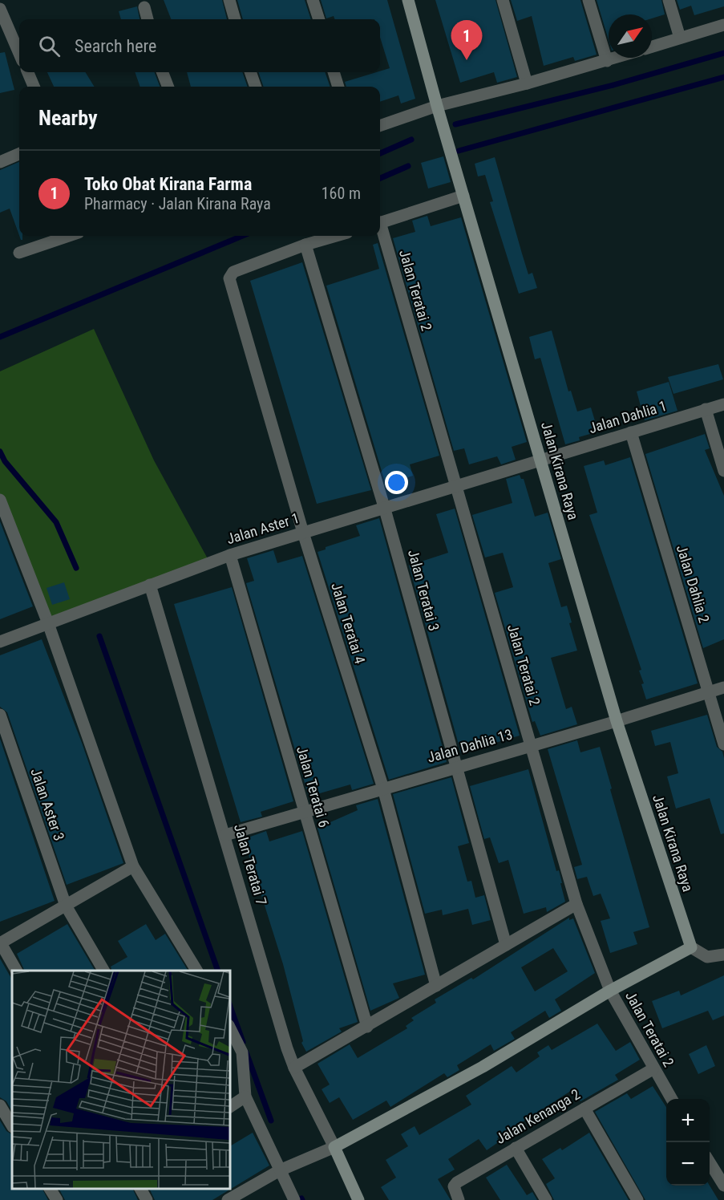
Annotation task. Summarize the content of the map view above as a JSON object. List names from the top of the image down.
{
  "streets": {
    "street": [
      "Jalan Teratai 2",
      "Jalan Dahlia 1",
      "Jalan Kirana Raya",
      "Jalan Aster 1",
      "Jalan Dahlia 2",
      "Jalan Teratai 3",
      "Jalan Teratai 4",
      "Jalan Dahlia 13",
      "Jalan Teratai 6",
      "Jalan Aster 3",
      "Jalan Teratai 7",
      "Jalan Kenanga 2"
    ]
  },
  "crossings": [
    ["Jalan Teratai 2", "Jalan Aster 1"],
    ["Jalan Teratai 2", "Jalan Dahlia 13"],
    ["Jalan Teratai 2", "Jalan Kenanga 2"],
    ["Jalan Dahlia 1", "Jalan Kirana Raya"],
    ["Jalan Dahlia 1", "Jalan Aster 1"],
    ["Jalan Dahlia 1", "Jalan Dahlia 2"],
    ["Jalan Kirana Raya", "Jalan Aster 1"],
    ["Jalan Kirana Raya", "Jalan Dahlia 13"],
    ["Jalan Aster 1", "Jalan Teratai 3"],
    ["Jalan Aster 1", "Jalan Teratai 4"],
    ["Jalan Aster 1", "Jalan Teratai 6"],
    ["Jalan Aster 1", "Jalan Teratai 7"],
    ["Jalan Dahlia 2", "Jalan Dahlia 13"],
    ["Jalan Teratai 3", "Jalan Teratai 4"],
    ["Jalan Teratai 3", "Jalan Dahlia 13"],
    ["Jalan Teratai 4", "Jalan Dahlia 13"],
    ["Jalan Dahlia 13", "Jalan Teratai 6"],
    ["Jalan Dahlia 13", "Jalan Teratai 7"]
  ],
  "north": "top right",
  "page": {
    "search": "Search here",
    "pins": "1",
    "heading": "Nearby",
    "list": [
      {
        "mark": "1",
        "name": "Toko Obat Kirana Farma",
        "note": "Pharmacy · Jalan Kirana Raya",
        "value": "160 m"
      }
    ],
    "map_buttons": ["+", "−"]
  }
}
